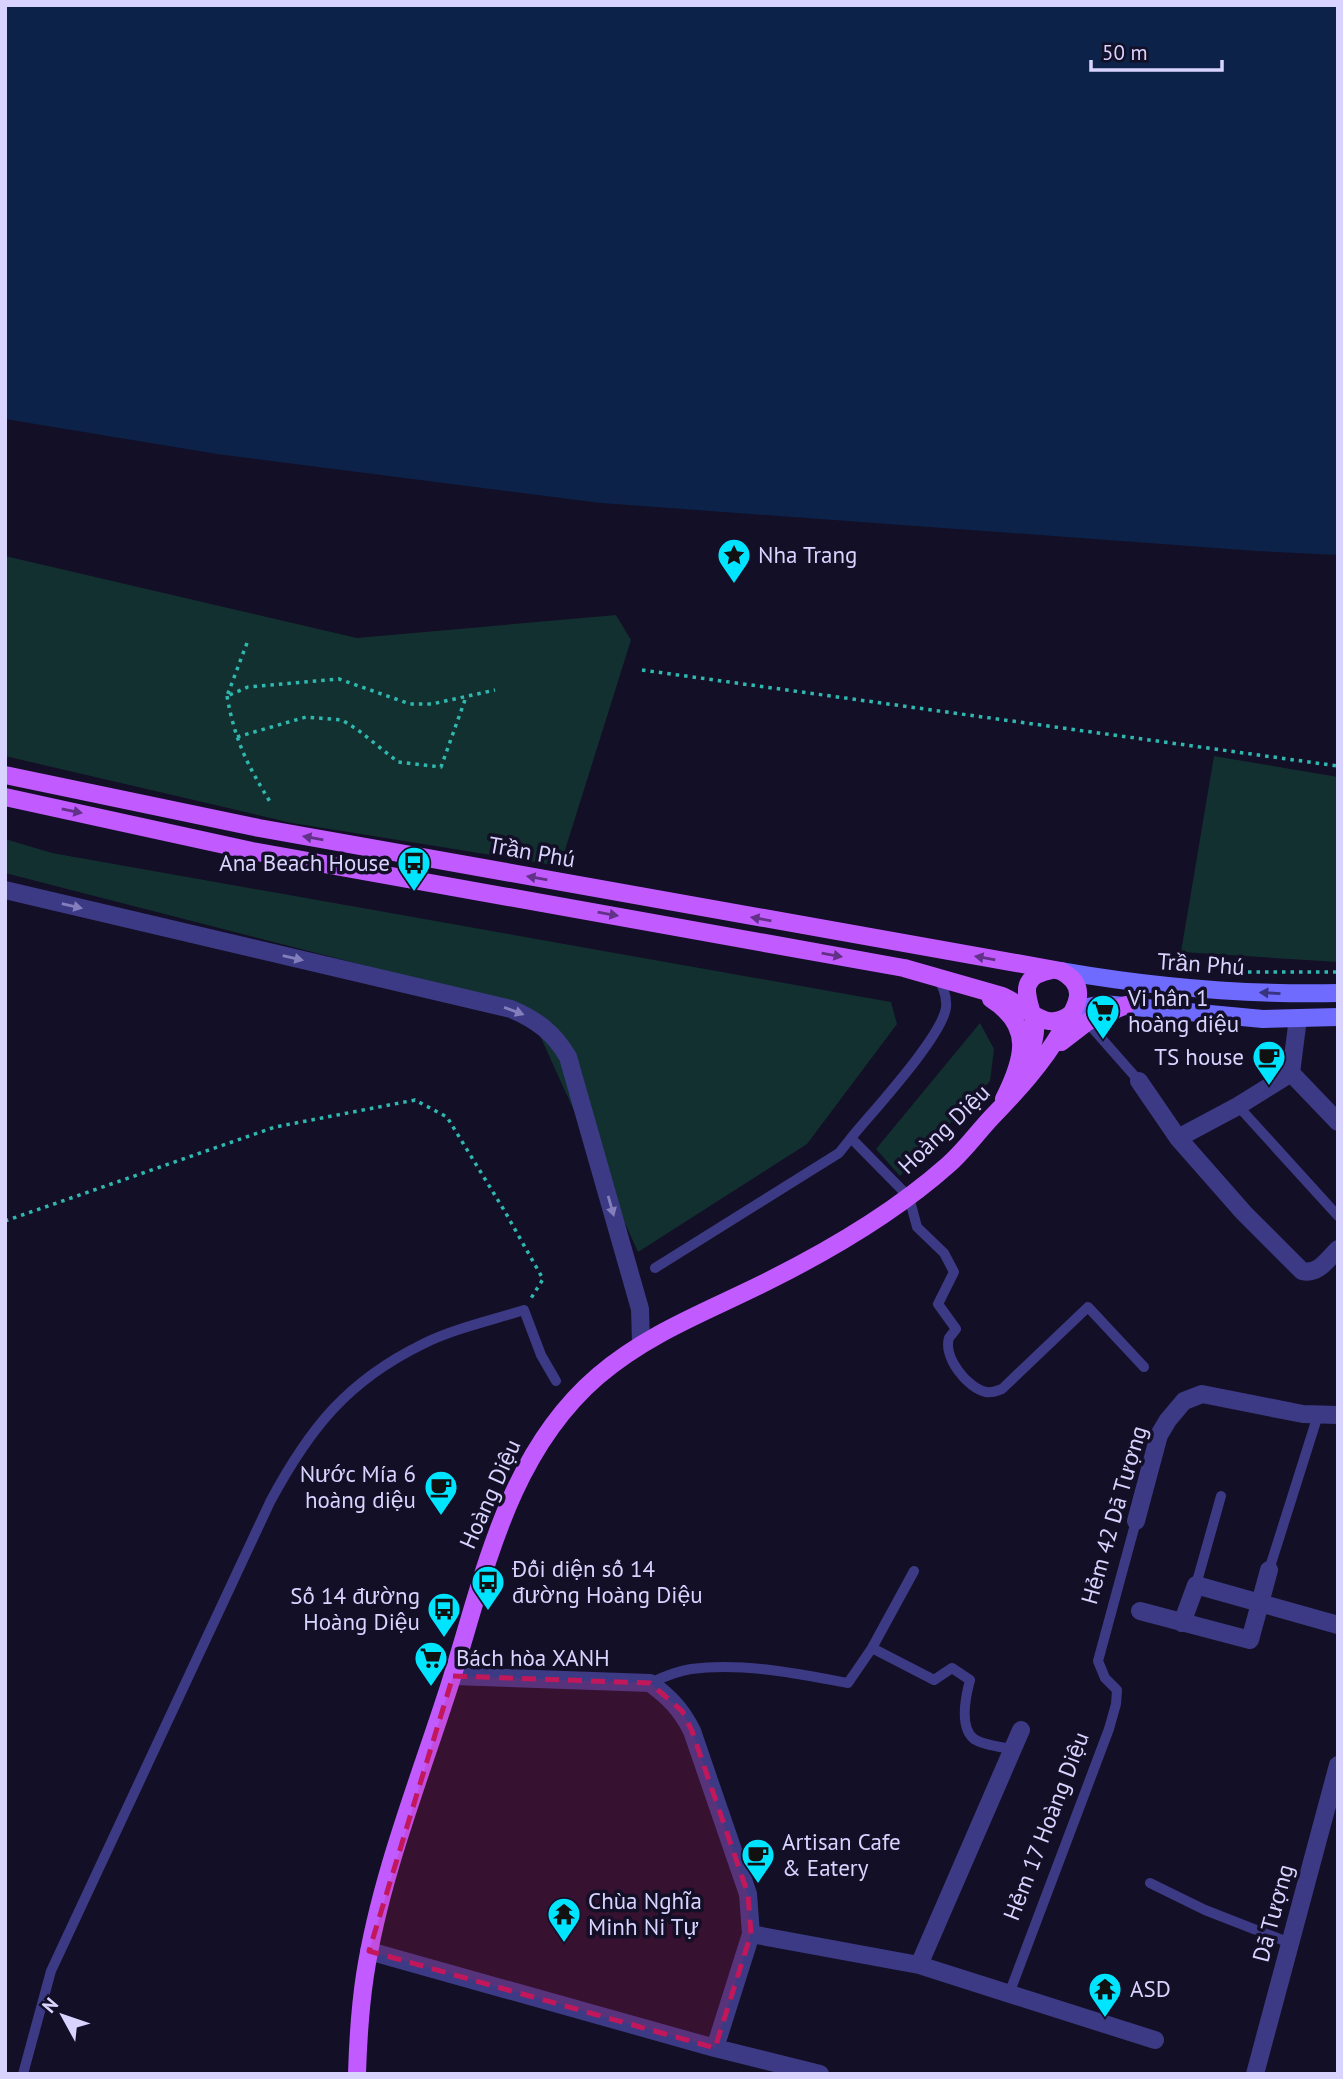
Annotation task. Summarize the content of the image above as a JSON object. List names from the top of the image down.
{
  "streets": {
    "main road": ["Trần Phú", "Hoàng Diệu"],
    "street": ["Hẻm 42 Dã Tượng", "Dã Tượng"],
    "lane": ["Hẻm 17 Hoàng Diệu"]
  },
  "crossings": [
    ["Trần Phú", "Hoàng Diệu"],
    ["Hẻm 42 Dã Tượng", "Hẻm 17 Hoàng Diệu"]
  ],
  "places": {
    "place": ["Nha Trang"],
    "bus stop": ["Ana Beach House", "Đối diện số 14 đường Hoàng Diệu", "Số 14 đường Hoàng Diệu"],
    "supermarket": ["Vi hân 1 hoàng diệu", "Bách hòa XANH"],
    "cafe": ["TS house", "Nước Mía 6 hoàng diệu", "Artisan Cafe & Eatery"],
    "temple": ["Chùa Nghĩa Minh Ni Tự", "ASD"]
  },
  "scale_bar": "50 m",
  "north": "top left"
}
